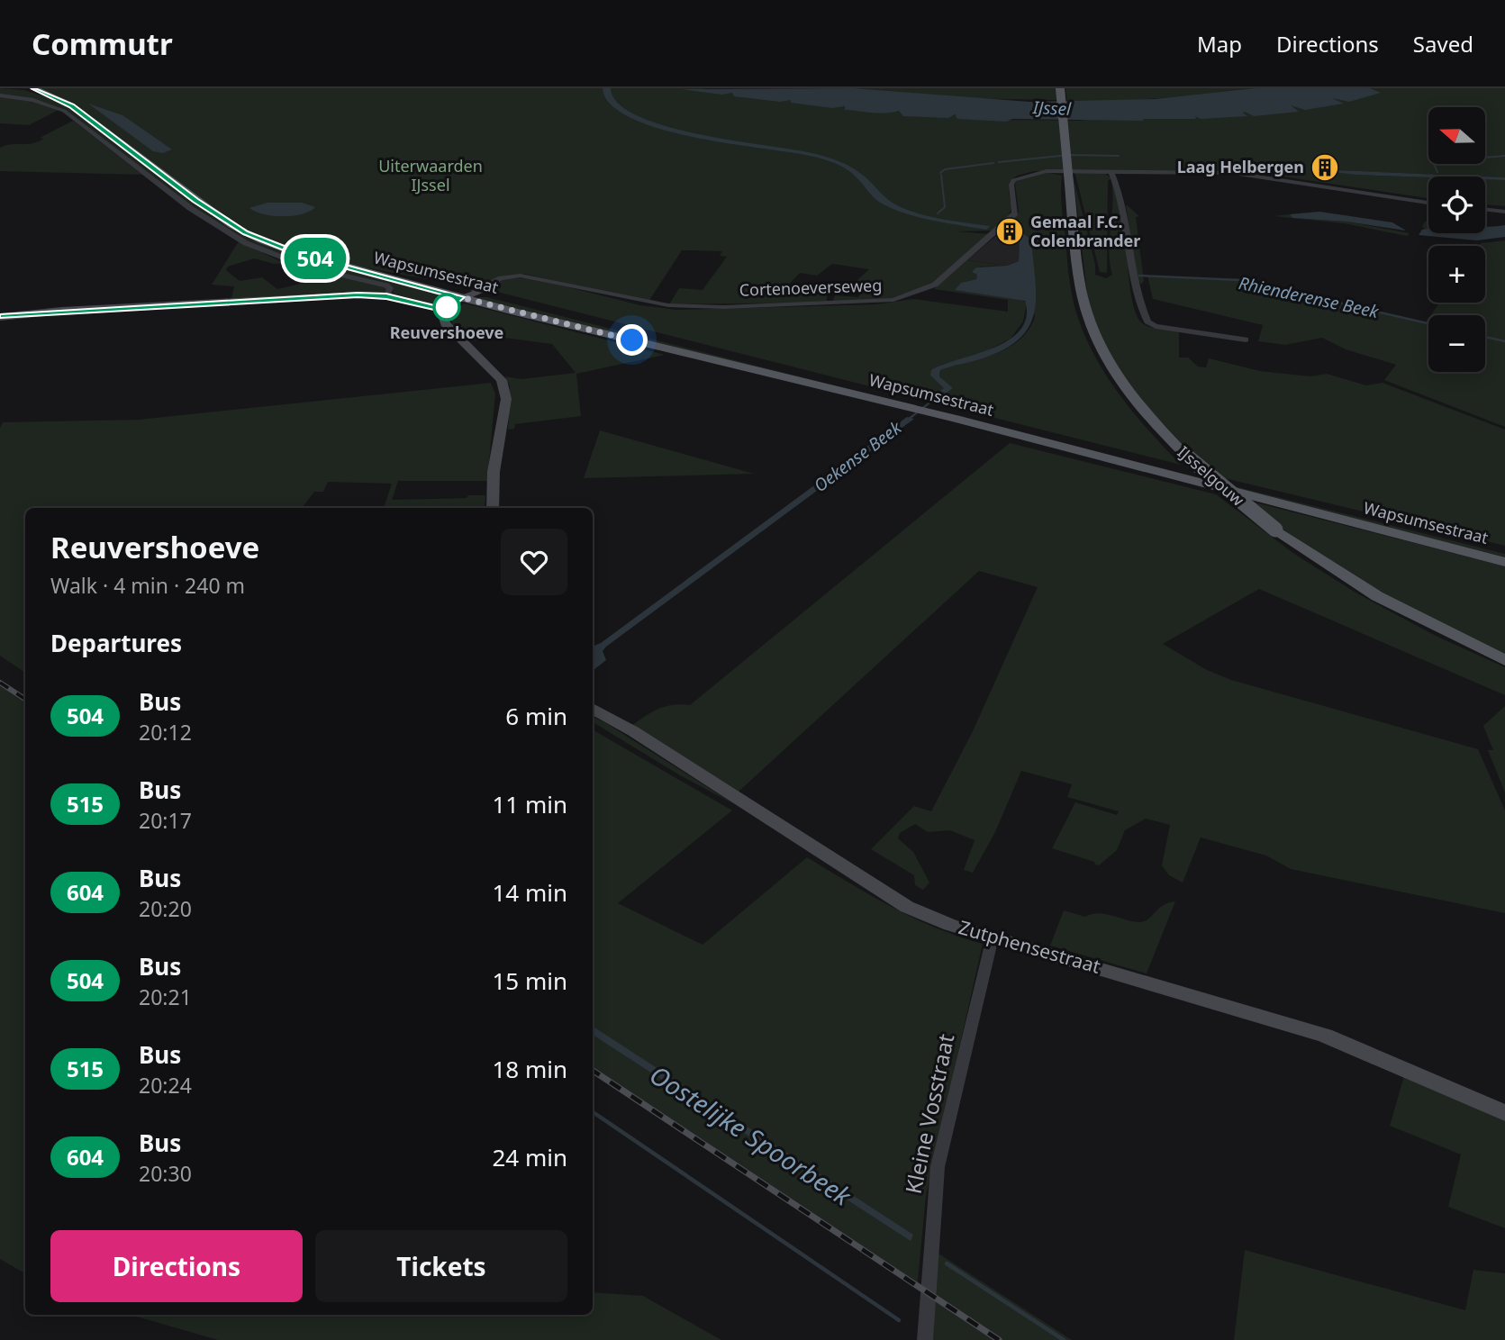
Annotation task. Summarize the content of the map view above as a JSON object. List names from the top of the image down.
{
  "streets": {
    "main road": ["Wapsumsestraat", "IJsselgouw"],
    "street": ["Cortenoeverseweg", "Zutphensestraat", "Kleine Vosstraat"]
  },
  "crossings": [
    ["Wapsumsestraat", "Cortenoeverseweg"],
    ["Zutphensestraat", "Kleine Vosstraat"]
  ],
  "water": [
    "IJssel",
    "Rhienderense Beek",
    "Oekense Beek",
    "Oostelijke Spoorbeek"
  ],
  "parks": ["Uiterwaarden IJssel"],
  "places": {
    "building": ["Laag Helbergen", "Gemaal F.C. Colenbrander"],
    "other": ["Reuvershoeve"]
  },
  "lines": ["bus line 504"],
  "north": "left",
  "page": {
    "header": "Commutr",
    "nav": ["Map", "Directions", "Saved"],
    "on_map": "504",
    "map_buttons": ["+", "−"],
    "heading": [
      ["Reuvershoeve", "Walk · 4 min · 240 m"],
      "Departures"
    ],
    "list": [
      {
        "mark": "504",
        "name": "Bus",
        "note": "20:12",
        "value": "6 min"
      },
      {
        "mark": "515",
        "name": "Bus",
        "note": "20:17",
        "value": "11 min"
      },
      {
        "mark": "604",
        "name": "Bus",
        "note": "20:20",
        "value": "14 min"
      },
      {
        "mark": "504",
        "name": "Bus",
        "note": "20:21",
        "value": "15 min"
      },
      {
        "mark": "515",
        "name": "Bus",
        "note": "20:24",
        "value": "18 min"
      },
      {
        "mark": "604",
        "name": "Bus",
        "note": "20:30",
        "value": "24 min"
      }
    ],
    "buttons": ["Directions", "Tickets"]
  }
}
